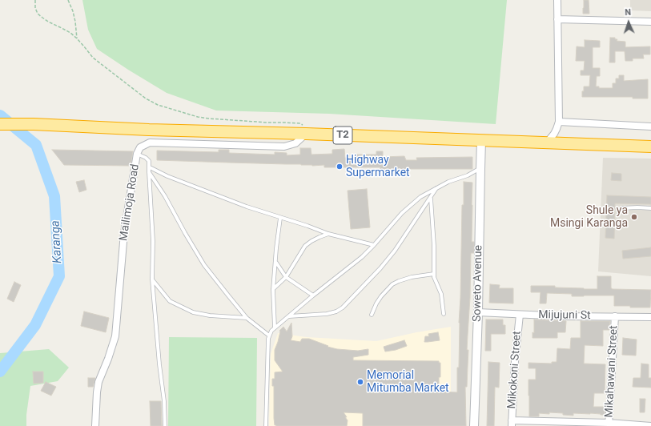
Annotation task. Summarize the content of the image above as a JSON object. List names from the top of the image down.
{
  "streets": {
    "highway": ["T2"],
    "street": [
      "Mailimoja Road",
      "Soweto Avenue",
      "Mijujuni St",
      "Mikokoni Street",
      "Mikahawani Street"
    ]
  },
  "crossings": [
    ["T2", "Mailimoja Road"],
    ["T2", "Soweto Avenue"],
    ["Soweto Avenue", "Mijujuni St"],
    ["Mijujuni St", "Mikokoni Street"],
    ["Mijujuni St", "Mikahawani Street"]
  ],
  "water": ["Karanga"],
  "places": ["Highway Supermarket", "Shule ya Msingi Karanga", "Memorial Mitumba Market"],
  "north": "top"
}
